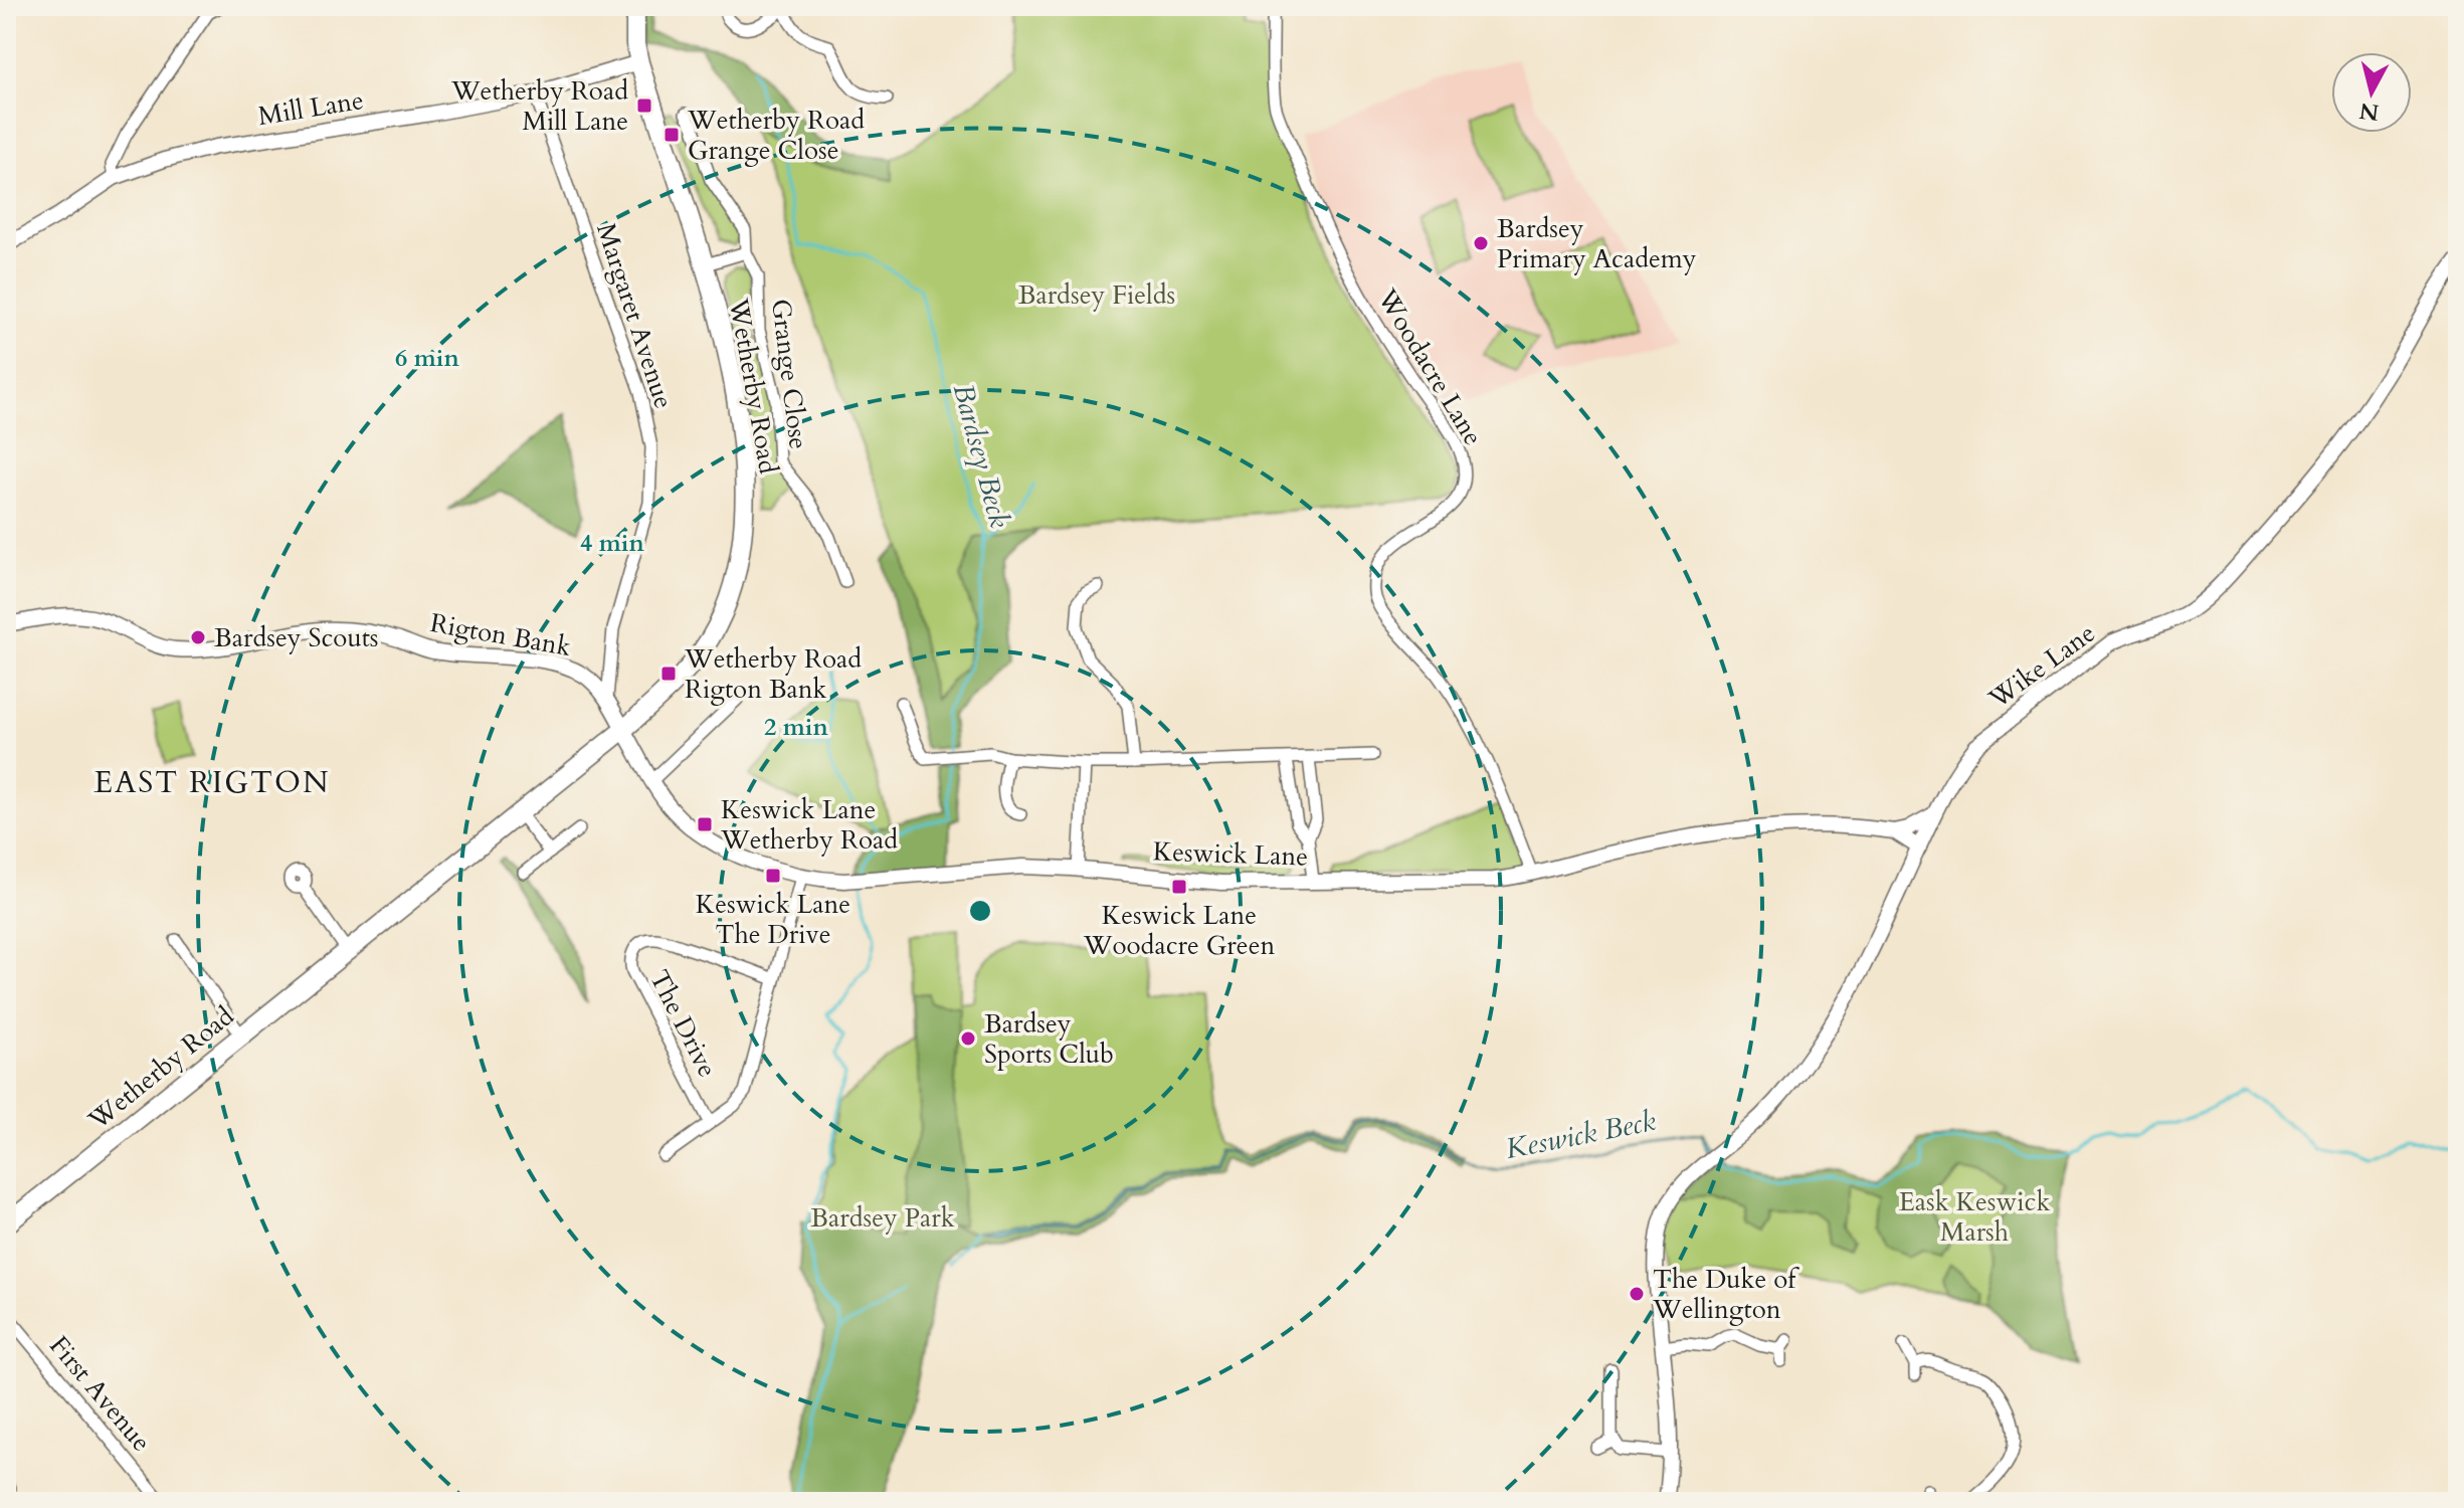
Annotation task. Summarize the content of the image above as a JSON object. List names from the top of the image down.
{
  "streets": {
    "main road": ["Wetherby Road"],
    "street": [
      "Mill Lane",
      "Margaret Avenue",
      "Woodacre Lane",
      "Grange Close",
      "Rigton Bank",
      "Wike Lane",
      "Keswick Lane",
      "The Drive",
      "First Avenue"
    ]
  },
  "crossings": [
    ["Mill Lane", "Margaret Avenue"],
    ["Mill Lane", "Wetherby Road"],
    ["Margaret Avenue", "Rigton Bank"],
    ["Woodacre Lane", "Keswick Lane"],
    ["Wetherby Road", "Rigton Bank"],
    ["Wetherby Road", "Keswick Lane"],
    ["Rigton Bank", "Keswick Lane"],
    ["Wike Lane", "Keswick Lane"],
    ["Keswick Lane", "The Drive"]
  ],
  "districts": ["EAST RIGTON"],
  "water": ["Bardsey Beck", "Keswick Beck"],
  "parks": ["Bardsey Fields", "Eask Keswick Marsh", "Bardsey Park"],
  "places": {
    "transit": [
      "Wetherby Road Mill Lane",
      "Wetherby Road Grange Close",
      "Wetherby Road Rigton Bank",
      "Keswick Lane Wetherby Road",
      "Keswick Lane The Drive",
      "Keswick Lane Woodacre Green"
    ],
    "other": [
      "Bardsey Primary Academy",
      "Bardsey Scouts",
      "Bardsey Sports Club",
      "The Duke of Wellington"
    ]
  },
  "north": "bottom",
  "rings": ["6 min", "4 min", "2 min"]
}
